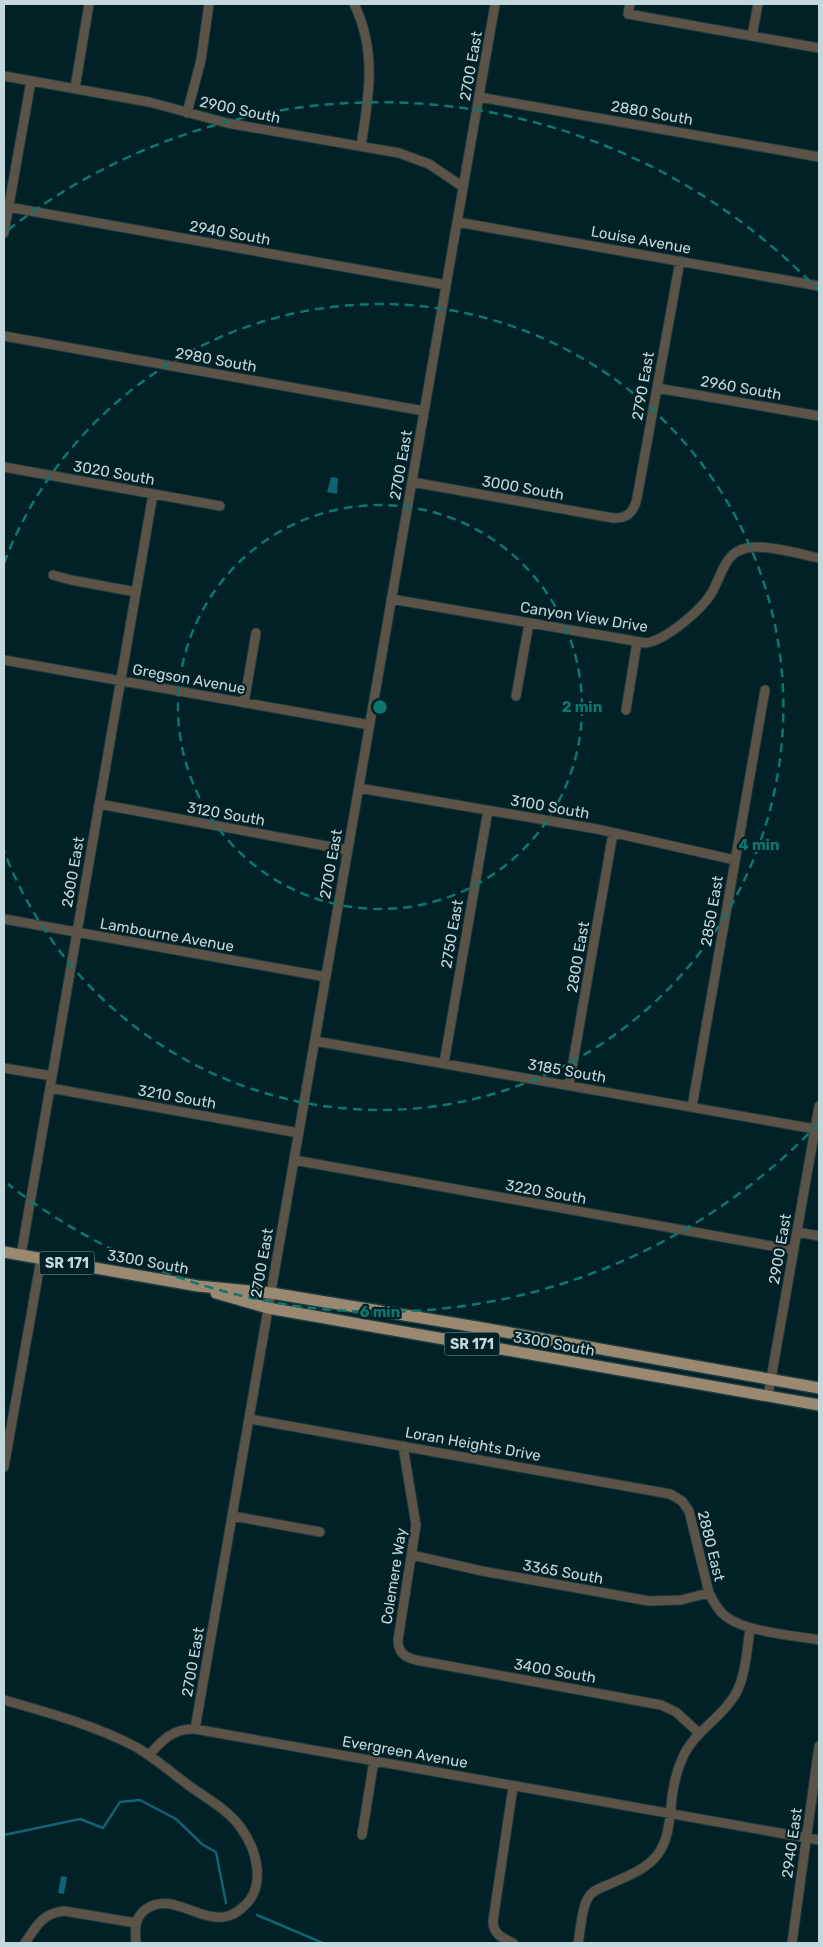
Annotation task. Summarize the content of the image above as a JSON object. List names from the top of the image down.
{
  "streets": {
    "main road": ["3300 South", "SR 171"],
    "street": [
      "2700 East",
      "2900 South",
      "2880 South",
      "2940 South",
      "Louise Avenue",
      "2980 South",
      "2790 East",
      "2960 South",
      "3020 South",
      "3000 South",
      "Canyon View Drive",
      "Gregson Avenue",
      "3100 South",
      "3120 South",
      "2600 East",
      "2850 East",
      "2750 East",
      "Lambourne Avenue",
      "2800 East",
      "3185 South",
      "3210 South",
      "3220 South",
      "2900 East",
      "Loran Heights Drive",
      "2880 East",
      "3365 South",
      "Colemere Way",
      "3400 South",
      "Evergreen Avenue",
      "2940 East"
    ]
  },
  "crossings": [
    ["2700 East", "2900 South"],
    ["2700 East", "2880 South"],
    ["2700 East", "2940 South"],
    ["2700 East", "Louise Avenue"],
    ["2700 East", "2980 South"],
    ["2700 East", "3000 South"],
    ["2700 East", "Canyon View Drive"],
    ["2700 East", "Gregson Avenue"],
    ["2700 East", "3100 South"],
    ["2700 East", "3120 South"],
    ["2700 East", "Lambourne Avenue"],
    ["2700 East", "3185 South"],
    ["2700 East", "3210 South"],
    ["2700 East", "3220 South"],
    ["2700 East", "3300 South"],
    ["2700 East", "Loran Heights Drive"],
    ["2700 East", "Evergreen Avenue"],
    ["Louise Avenue", "2790 East"],
    ["2790 East", "2960 South"],
    ["2790 East", "3000 South"],
    ["3020 South", "2600 East"],
    ["Gregson Avenue", "2600 East"],
    ["3100 South", "2850 East"],
    ["3100 South", "2750 East"],
    ["3100 South", "2800 East"],
    ["3120 South", "2600 East"],
    ["2600 East", "Lambourne Avenue"],
    ["2600 East", "3210 South"],
    ["2600 East", "3300 South"],
    ["2850 East", "3185 South"],
    ["2750 East", "3185 South"],
    ["2800 East", "3185 South"],
    ["3185 South", "2900 East"],
    ["3220 South", "2900 East"],
    ["2900 East", "3300 South"],
    ["Loran Heights Drive", "2880 East"],
    ["Loran Heights Drive", "Colemere Way"],
    ["2880 East", "3365 South"],
    ["3365 South", "Colemere Way"],
    ["Colemere Way", "3400 South"],
    ["Evergreen Avenue", "2940 East"]
  ],
  "rings": ["2 min", "4 min", "6 min"]
}
